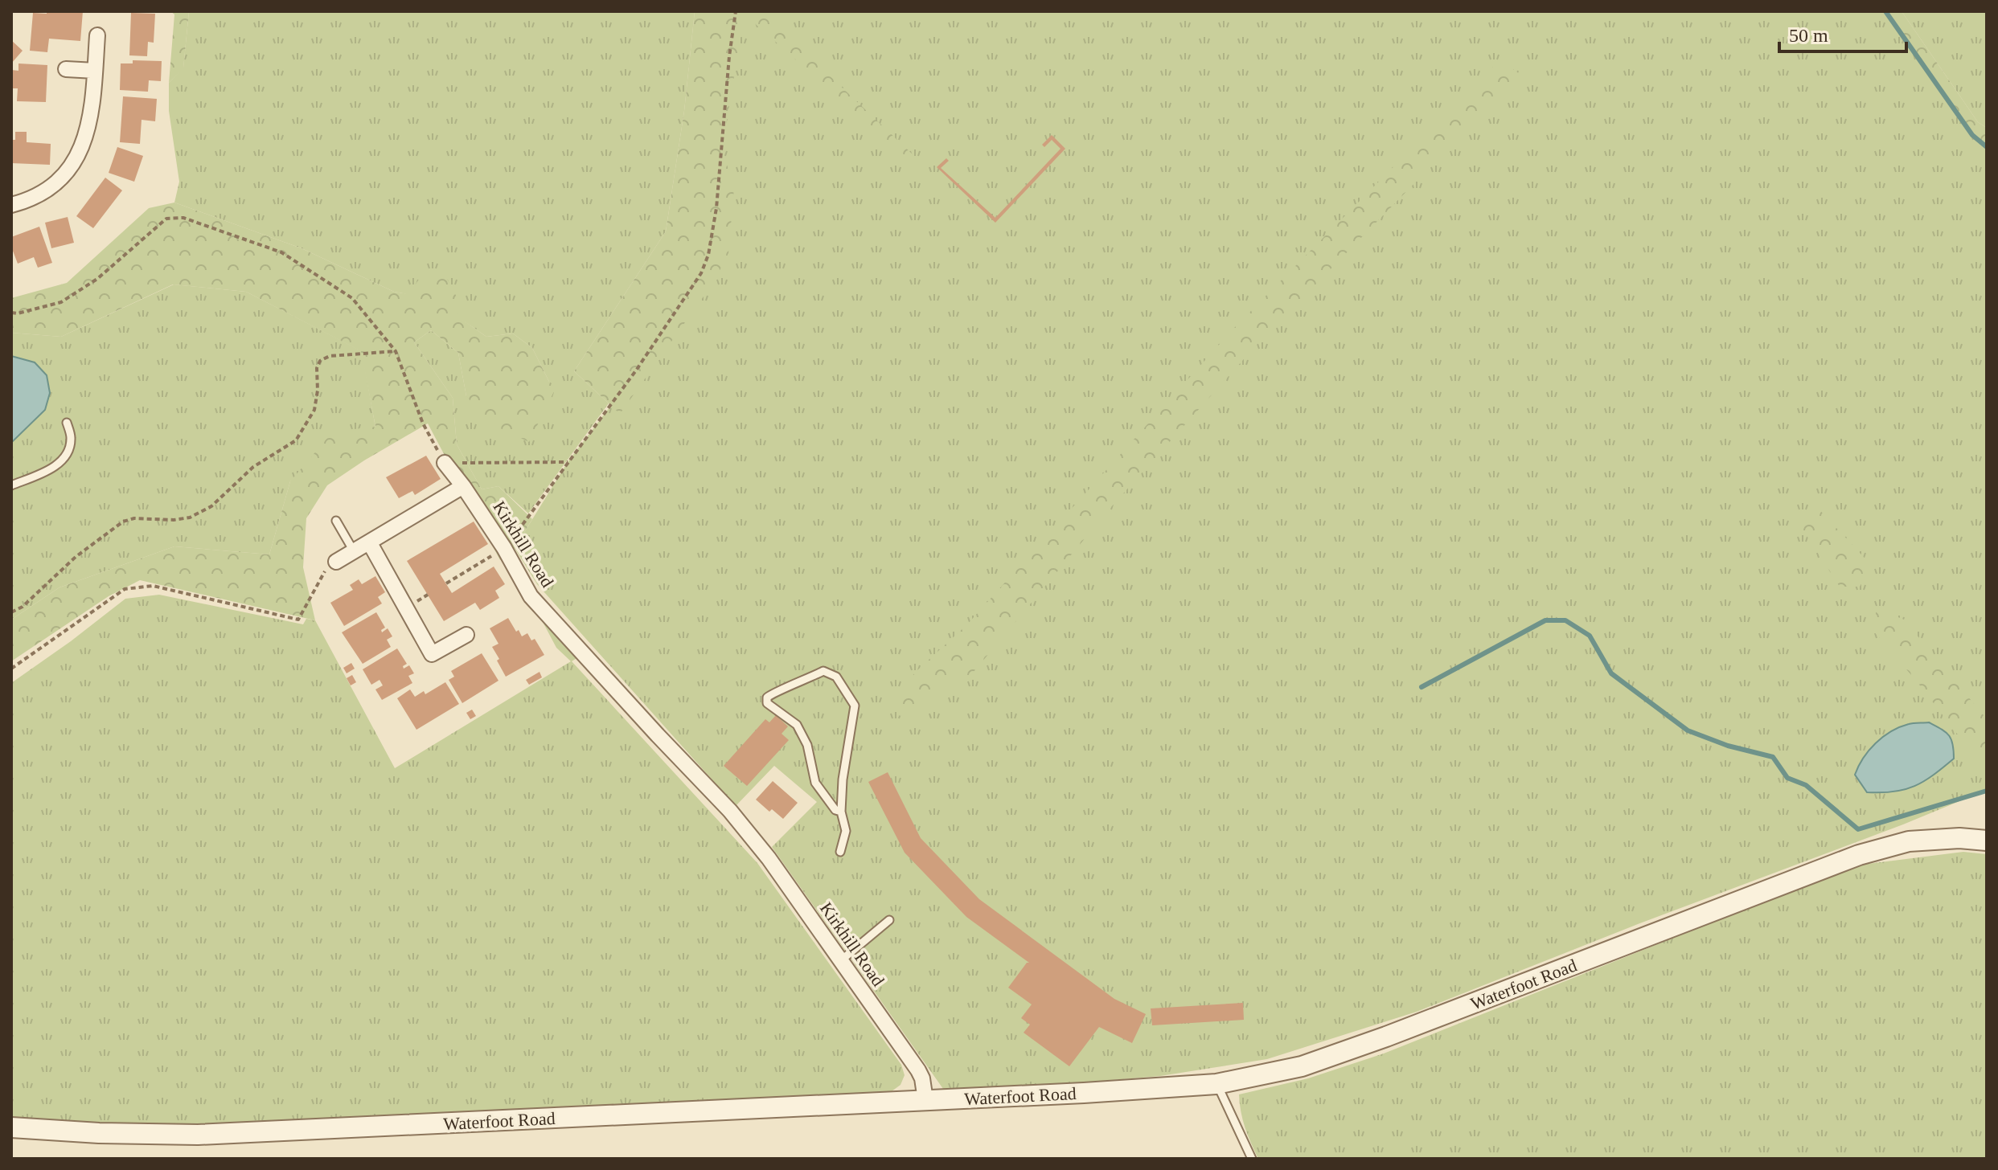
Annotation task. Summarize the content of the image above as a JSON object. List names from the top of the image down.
{
  "streets": {
    "street": ["Kirkhill Road", "Waterfoot Road"]
  },
  "crossings": [
    ["Kirkhill Road", "Waterfoot Road"]
  ],
  "scale_bar": "50 m"
}
